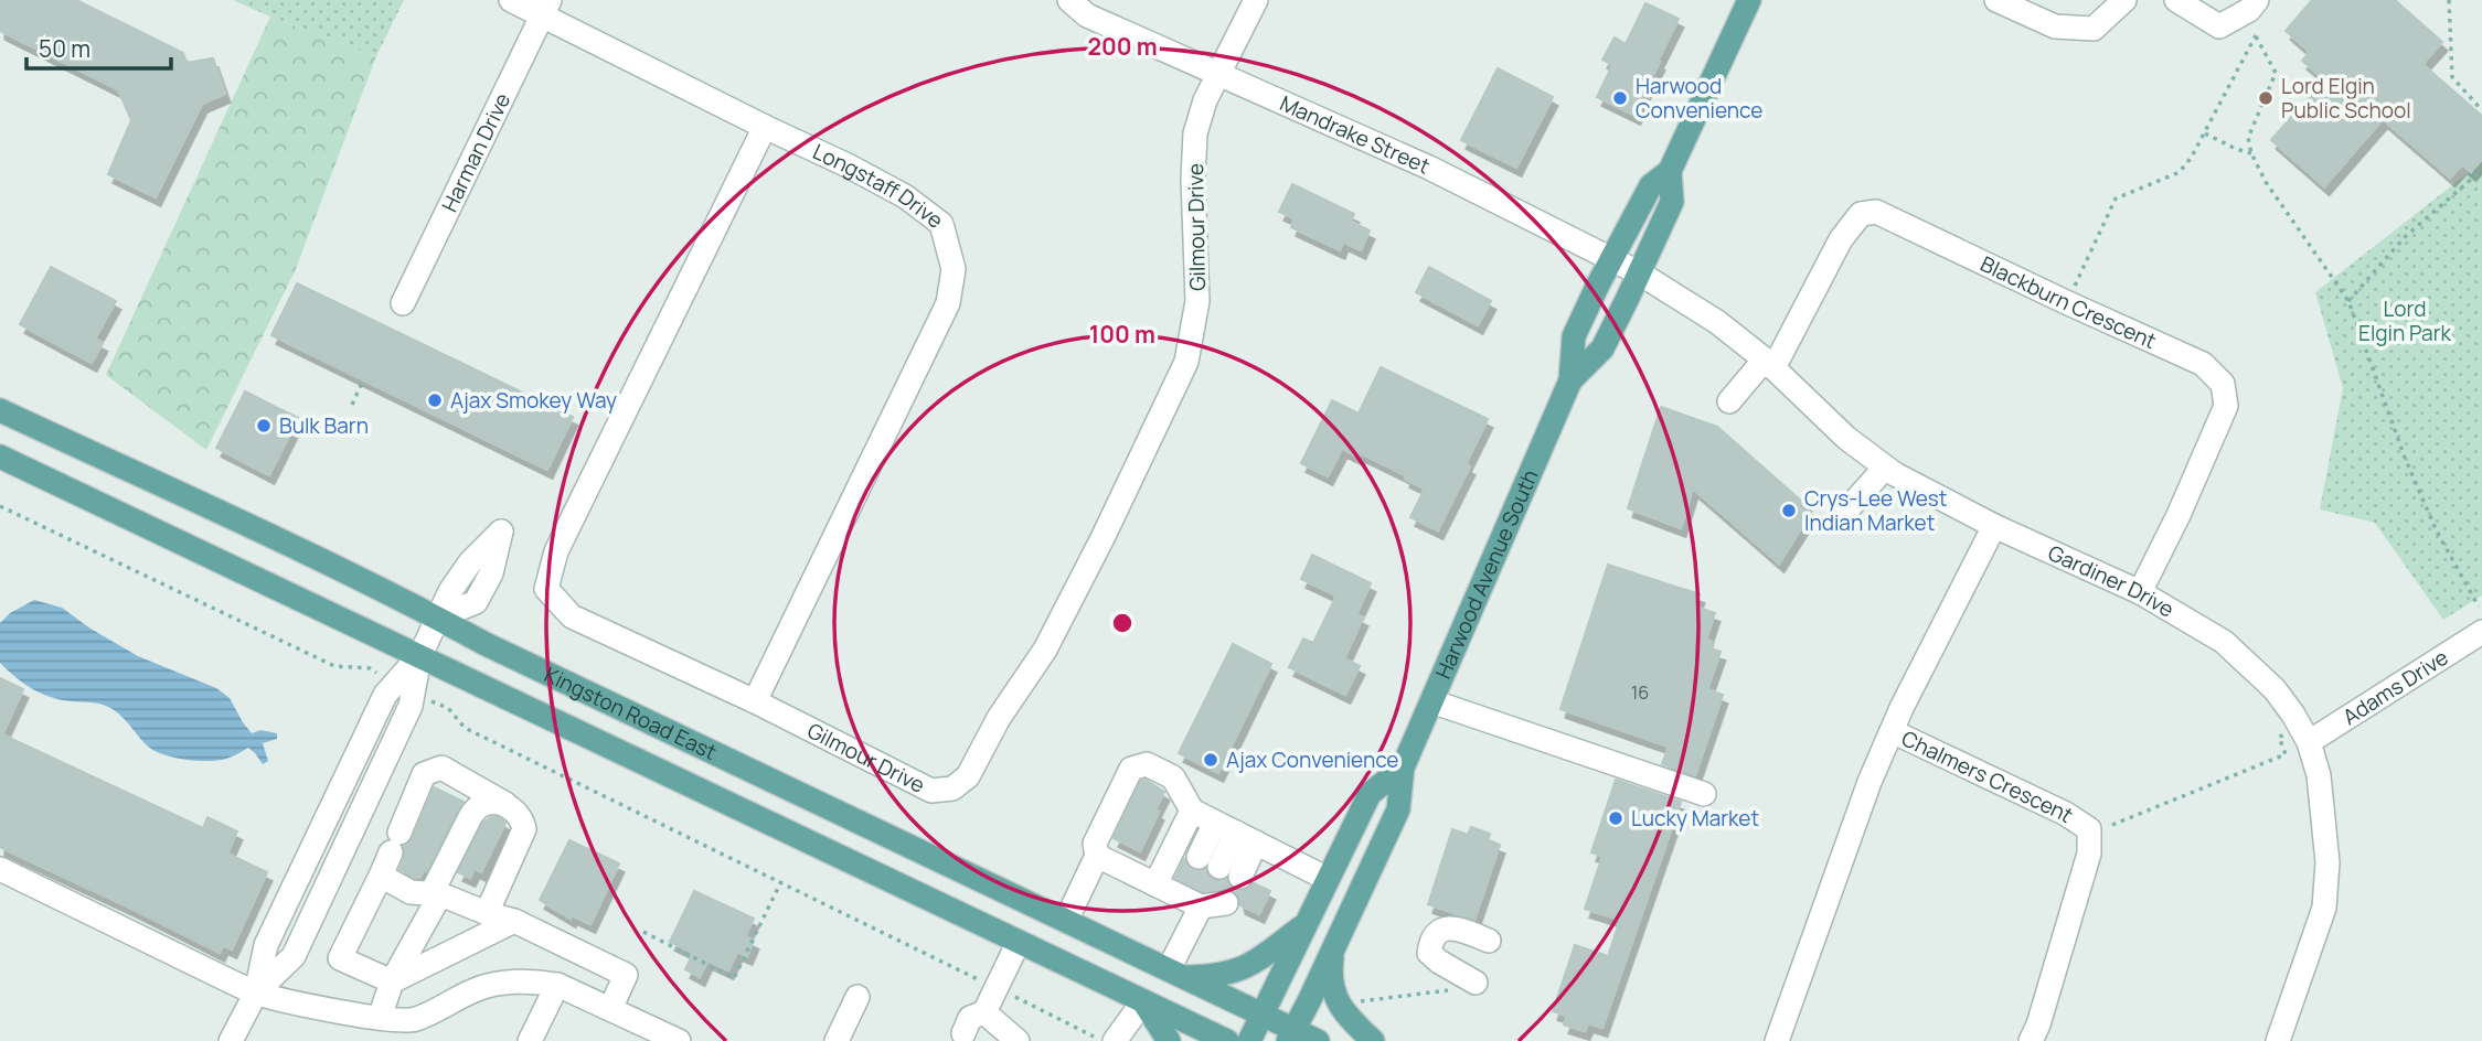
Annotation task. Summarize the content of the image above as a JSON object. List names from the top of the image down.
{
  "streets": {
    "main road": ["Harwood Avenue South", "Kingston Road East"],
    "street": [
      "Mandrake Street",
      "Harman Drive",
      "Longstaff Drive",
      "Gilmour Drive",
      "Blackburn Crescent",
      "Gardiner Drive",
      "Adams Drive",
      "Chalmers Crescent"
    ]
  },
  "crossings": [
    ["Mandrake Street", "Gilmour Drive"],
    ["Mandrake Street", "Harwood Avenue South"],
    ["Mandrake Street", "Gardiner Drive"],
    ["Harman Drive", "Longstaff Drive"],
    ["Longstaff Drive", "Gilmour Drive"],
    ["Blackburn Crescent", "Gardiner Drive"],
    ["Harwood Avenue South", "Gardiner Drive"],
    ["Harwood Avenue South", "Kingston Road East"],
    ["Gardiner Drive", "Adams Drive"],
    ["Gardiner Drive", "Chalmers Crescent"]
  ],
  "parks": ["Lord Elgin Park"],
  "places": [
    "Harwood Convenience",
    "Lord Elgin Public School",
    "Ajax Smokey Way",
    "Bulk Barn",
    "Crys-Lee West Indian Market",
    "Ajax Convenience",
    "Lucky Market"
  ],
  "house_numbers": ["16"],
  "scale_bar": "50 m",
  "rings": ["200 m", "100 m"]
}
